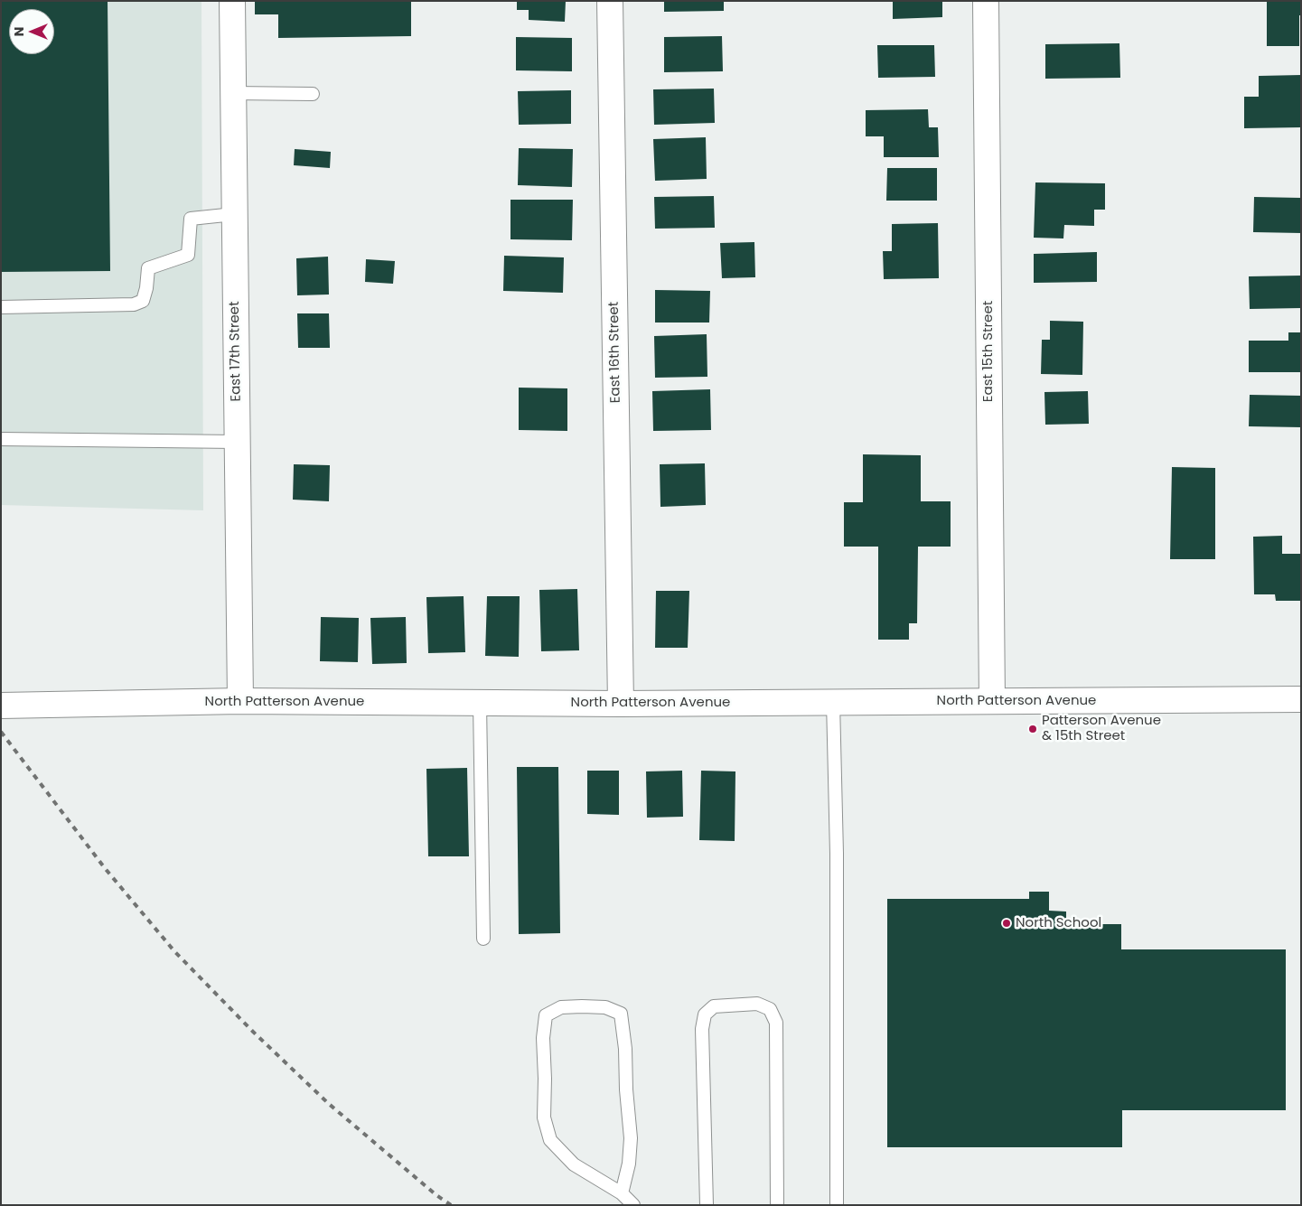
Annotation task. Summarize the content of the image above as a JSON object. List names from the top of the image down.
{
  "streets": {
    "street": [
      "East 17th Street",
      "East 15th Street",
      "East 16th Street",
      "North Patterson Avenue"
    ]
  },
  "crossings": [
    ["East 17th Street", "North Patterson Avenue"],
    ["East 15th Street", "North Patterson Avenue"],
    ["East 16th Street", "North Patterson Avenue"]
  ],
  "places": ["Patterson Avenue & 15th Street", "North School"],
  "north": "left"
}
